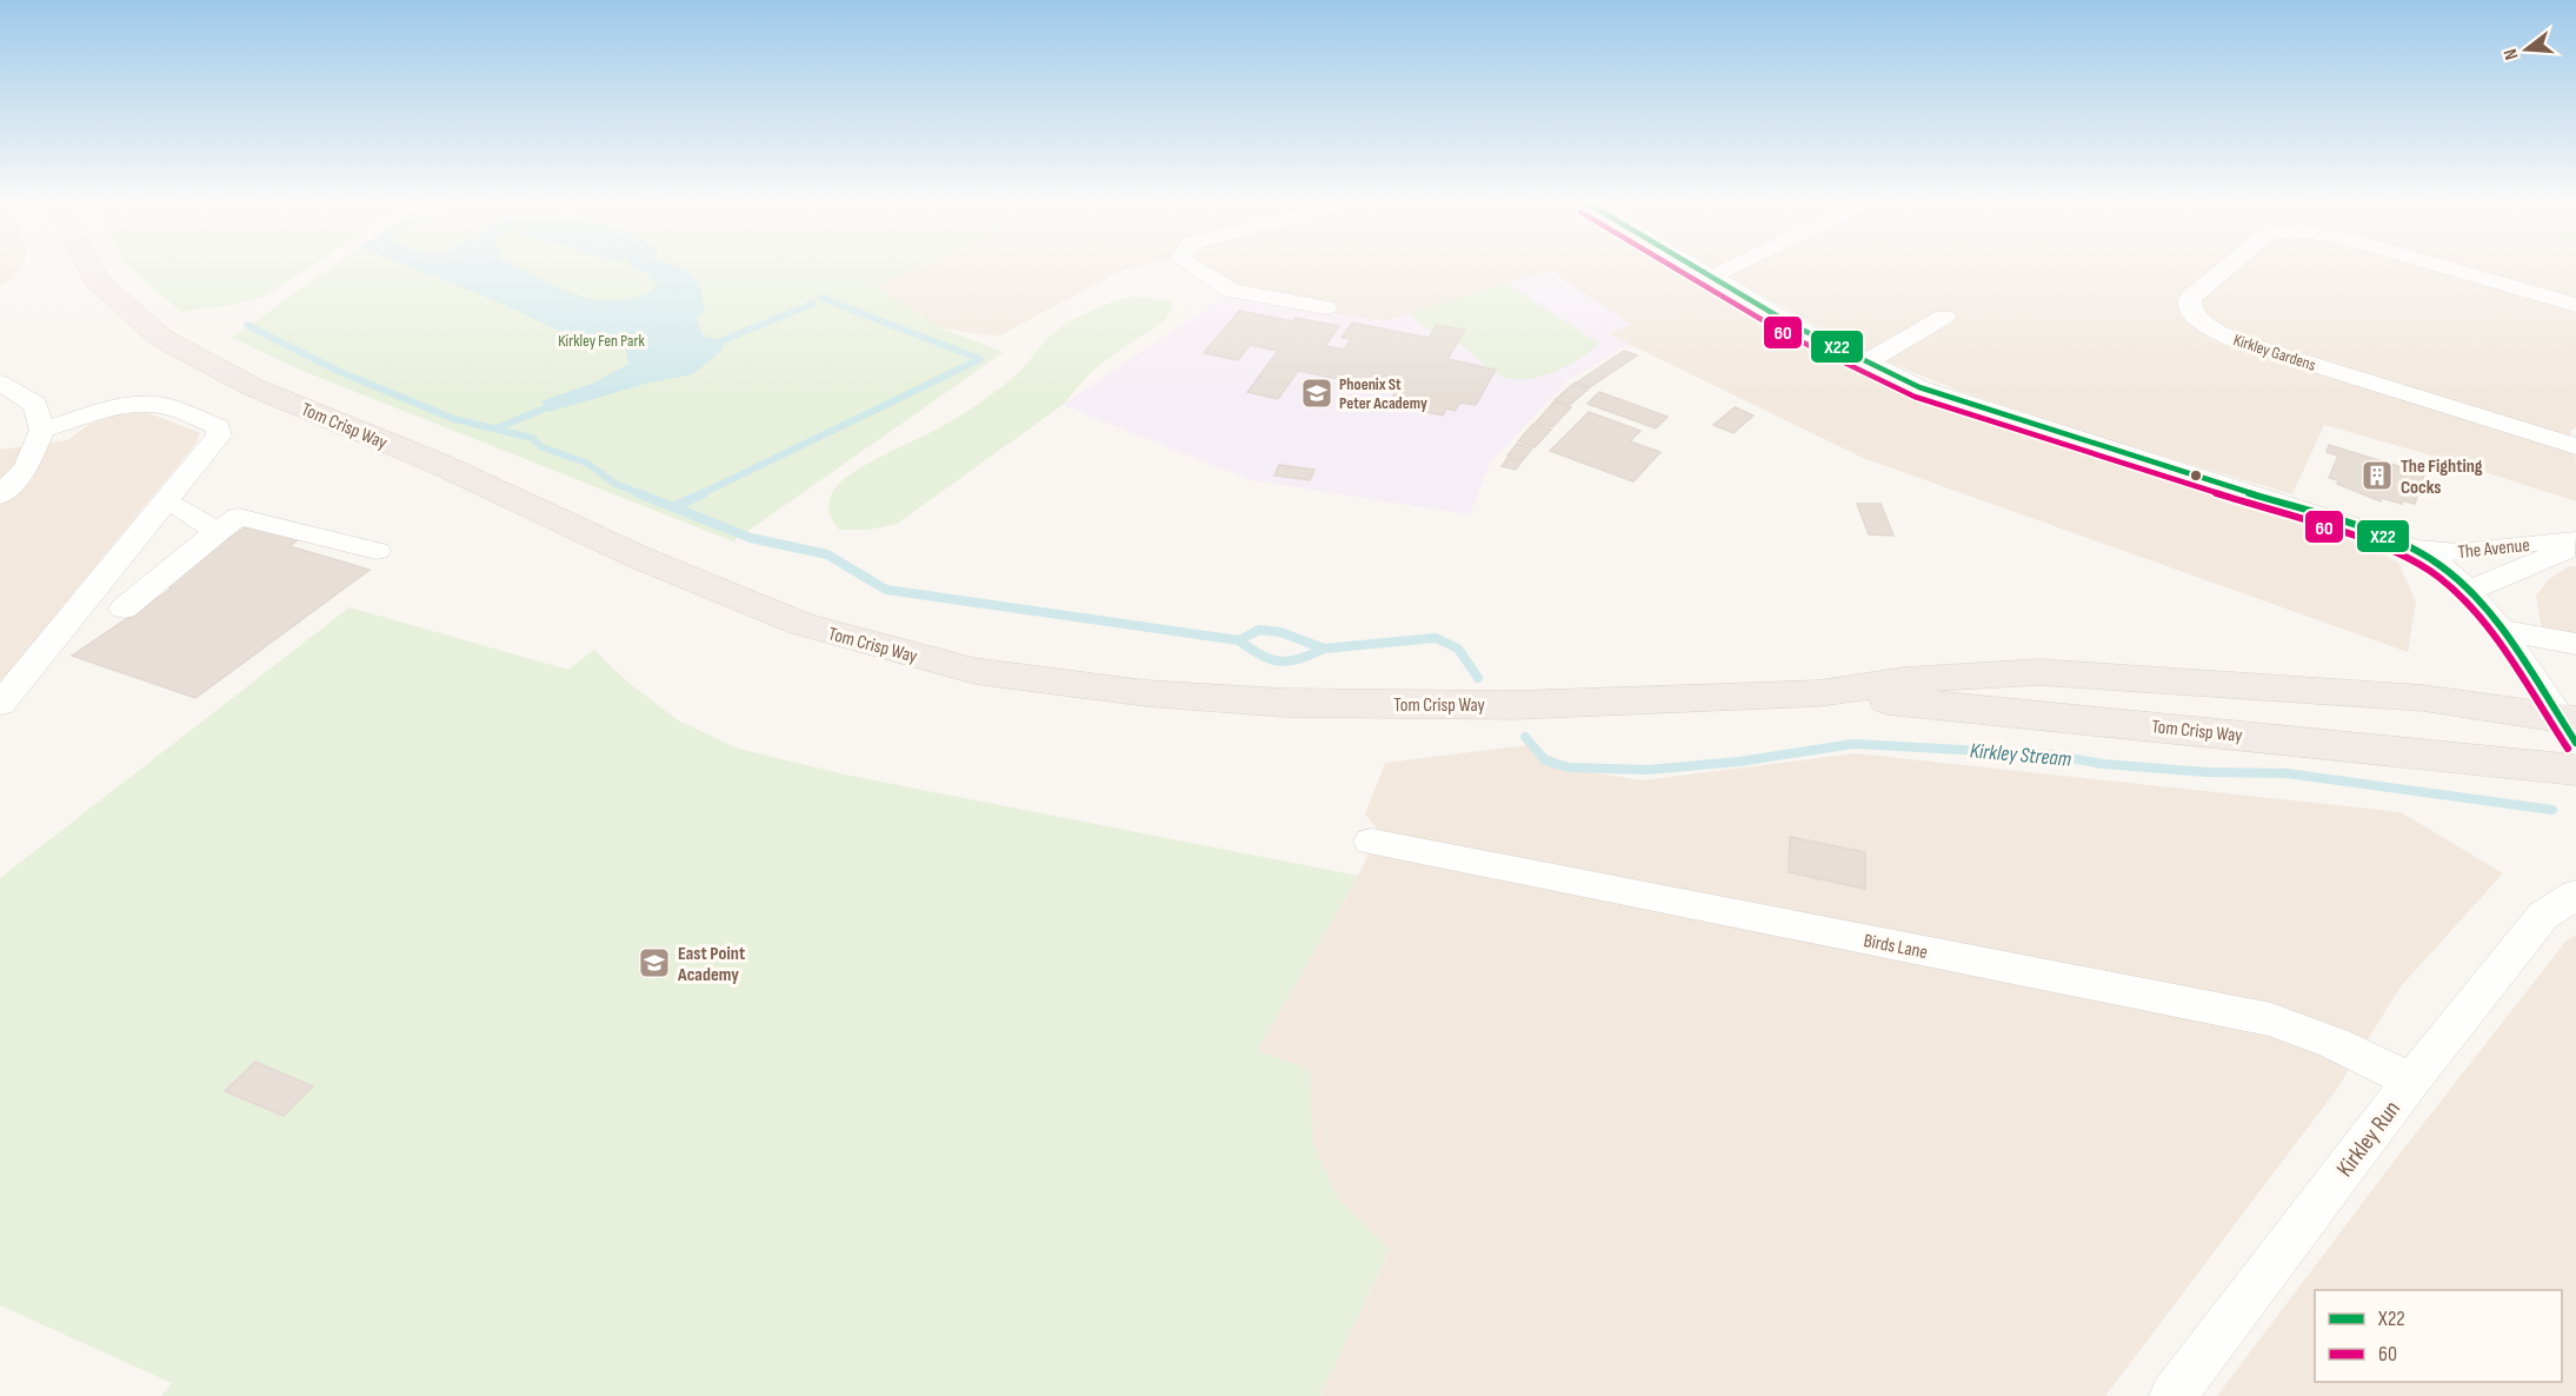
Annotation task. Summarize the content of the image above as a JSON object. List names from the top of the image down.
{
  "streets": {
    "highway": ["Tom Crisp Way"],
    "street": [
      "Kirkley Gardens",
      "The Avenue",
      "Birds Lane",
      "Kirkley Run"
    ]
  },
  "crossings": [
    ["Birds Lane", "Kirkley Run"]
  ],
  "water": ["Kirkley Stream"],
  "parks": ["Kirkley Fen Park"],
  "places": {
    "school or university": ["Phoenix St Peter Academy", "East Point Academy"],
    "building": ["The Fighting Cocks"]
  },
  "lines": ["transit line X22", "transit line 60"],
  "legend": ["X22", "60"],
  "north": "left"
}
